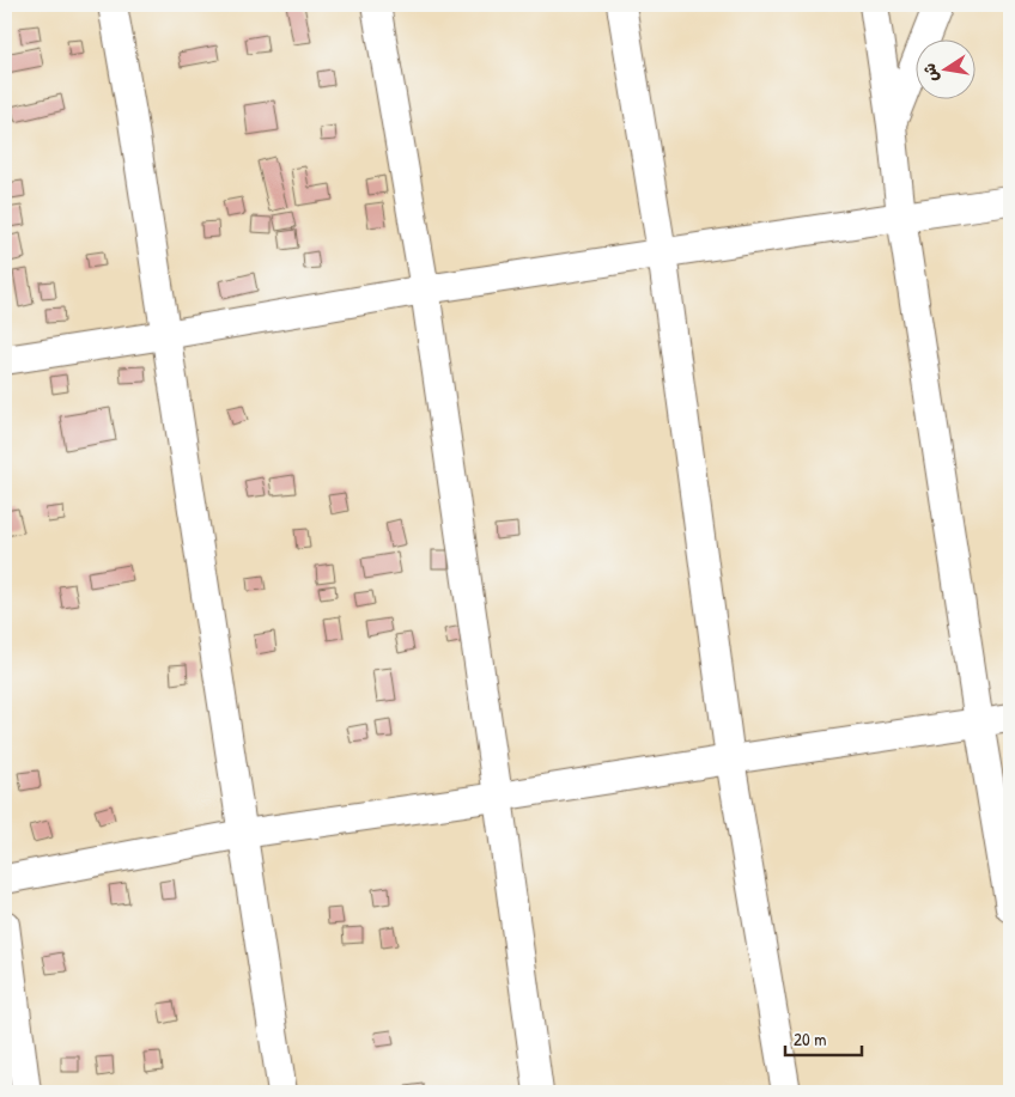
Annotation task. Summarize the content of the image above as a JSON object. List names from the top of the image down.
{
  "scale_bar": "20 m",
  "north": "left"
}
